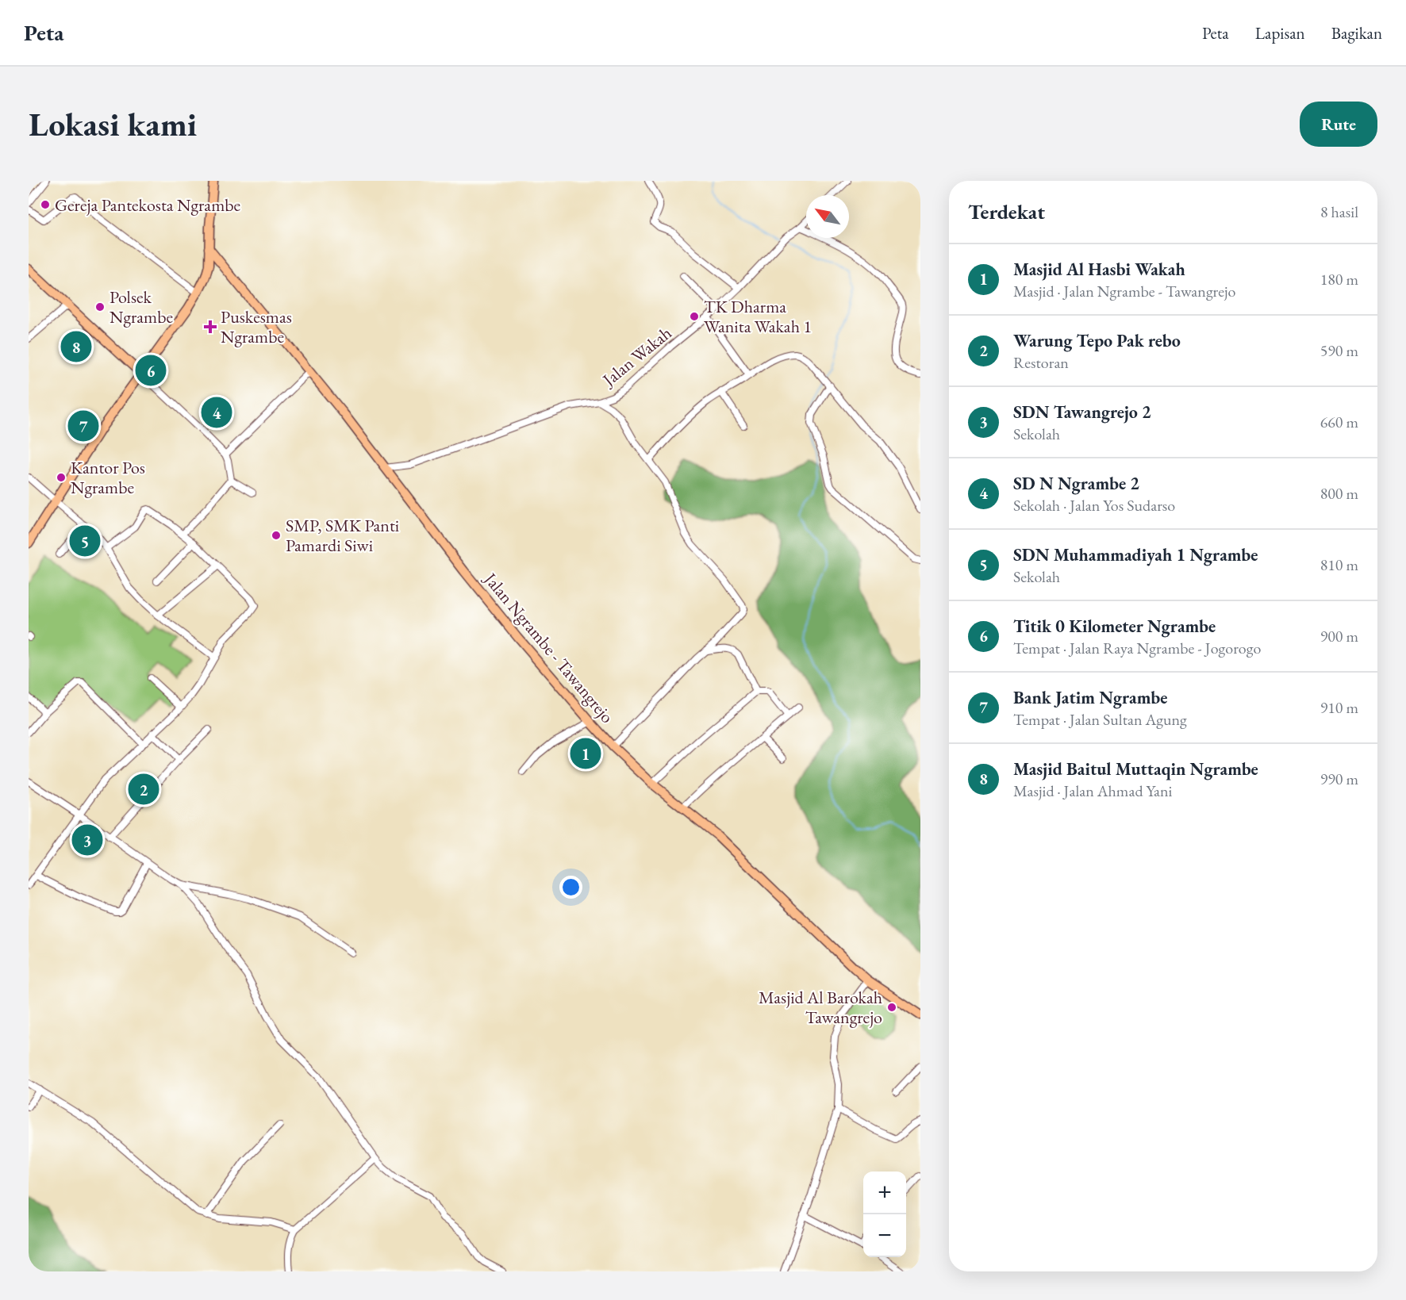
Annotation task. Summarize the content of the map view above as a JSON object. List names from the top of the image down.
{
  "streets": {
    "main road": ["Jalan Ngrambe - Tawangrejo"],
    "street": ["Jalan Wakah"]
  },
  "crossings": [
    ["Jalan Wakah", "Jalan Ngrambe - Tawangrejo"]
  ],
  "places": {
    "other": [
      "Gereja Pantekosta Ngrambe",
      "Polsek Ngrambe",
      "TK Dharma Wanita Wakah 1",
      "Kantor Pos Ngrambe",
      "SMP, SMK Panti Pamardi Siwi",
      "Masjid Al Barokah Tawangrejo"
    ],
    "health": ["Puskesmas Ngrambe"]
  },
  "north": "top left",
  "page": {
    "header": "Peta",
    "nav": ["Peta", "Lapisan", "Bagikan"],
    "buttons": "Rute",
    "title": "Lokasi kami",
    "heading": ["Terdekat", "8 hasil"],
    "list": [
      {
        "mark": "1",
        "name": "Masjid Al Hasbi Wakah",
        "note": "Masjid · Jalan Ngrambe - Tawangrejo",
        "value": "180 m"
      },
      {
        "mark": "2",
        "name": "Warung Tepo Pak rebo",
        "note": "Restoran",
        "value": "590 m"
      },
      {
        "mark": "3",
        "name": "SDN Tawangrejo 2",
        "note": "Sekolah",
        "value": "660 m"
      },
      {
        "mark": "4",
        "name": "SD N Ngrambe 2",
        "note": "Sekolah · Jalan Yos Sudarso",
        "value": "800 m"
      },
      {
        "mark": "5",
        "name": "SDN Muhammadiyah 1 Ngrambe",
        "note": "Sekolah",
        "value": "810 m"
      },
      {
        "mark": "6",
        "name": "Titik 0 Kilometer Ngrambe",
        "note": "Tempat · Jalan Raya Ngrambe - Jogorogo",
        "value": "900 m"
      },
      {
        "mark": "7",
        "name": "Bank Jatim Ngrambe",
        "note": "Tempat · Jalan Sultan Agung",
        "value": "910 m"
      },
      {
        "mark": "8",
        "name": "Masjid Baitul Muttaqin Ngrambe",
        "note": "Masjid · Jalan Ahmad Yani",
        "value": "990 m"
      }
    ],
    "pins": [
      "8",
      "6",
      "4",
      "7",
      "5",
      "1",
      "2",
      "3"
    ],
    "map_buttons": ["+", "−"]
  }
}
